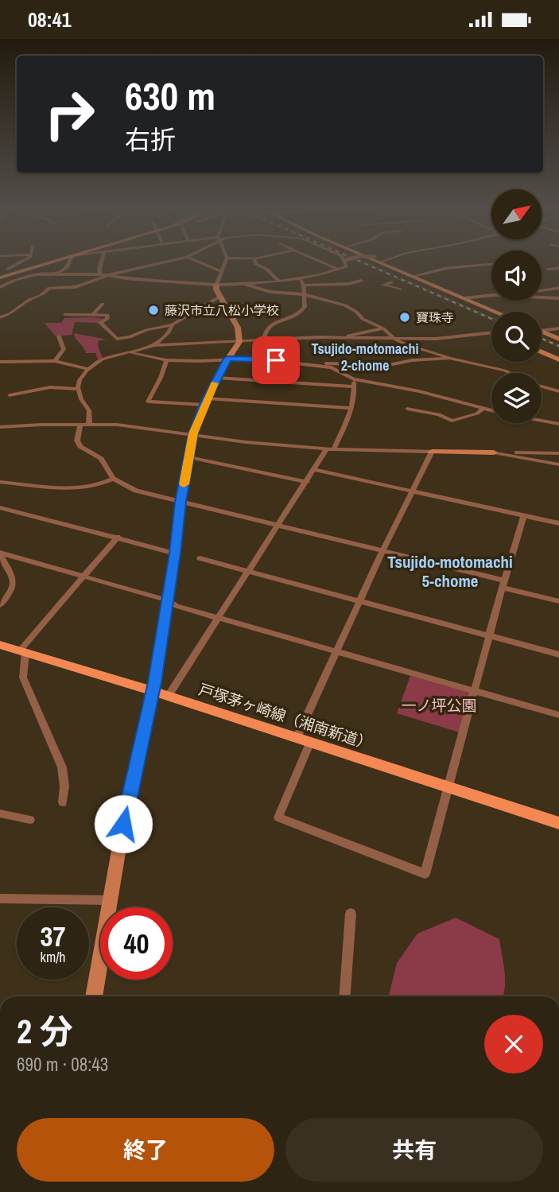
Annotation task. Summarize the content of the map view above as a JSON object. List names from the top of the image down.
{
  "streets": {
    "main road": ["戸塚茅ヶ崎線（湘南新道）"]
  },
  "districts": ["Tsujido-motomachi 2-chome", "Tsujido-motomachi 5-chome"],
  "parks": ["一ノ坪公園"],
  "places": ["藤沢市立八松小学校", "寶珠寺"],
  "north": "top right",
  "page": {
    "status": "08:41",
    "turn": ["630 m", "右折"],
    "speed": "37 km/h",
    "limit": "40",
    "heading": ["2 分", "690 m · 08:43"],
    "buttons": ["終了", "共有"]
  }
}
